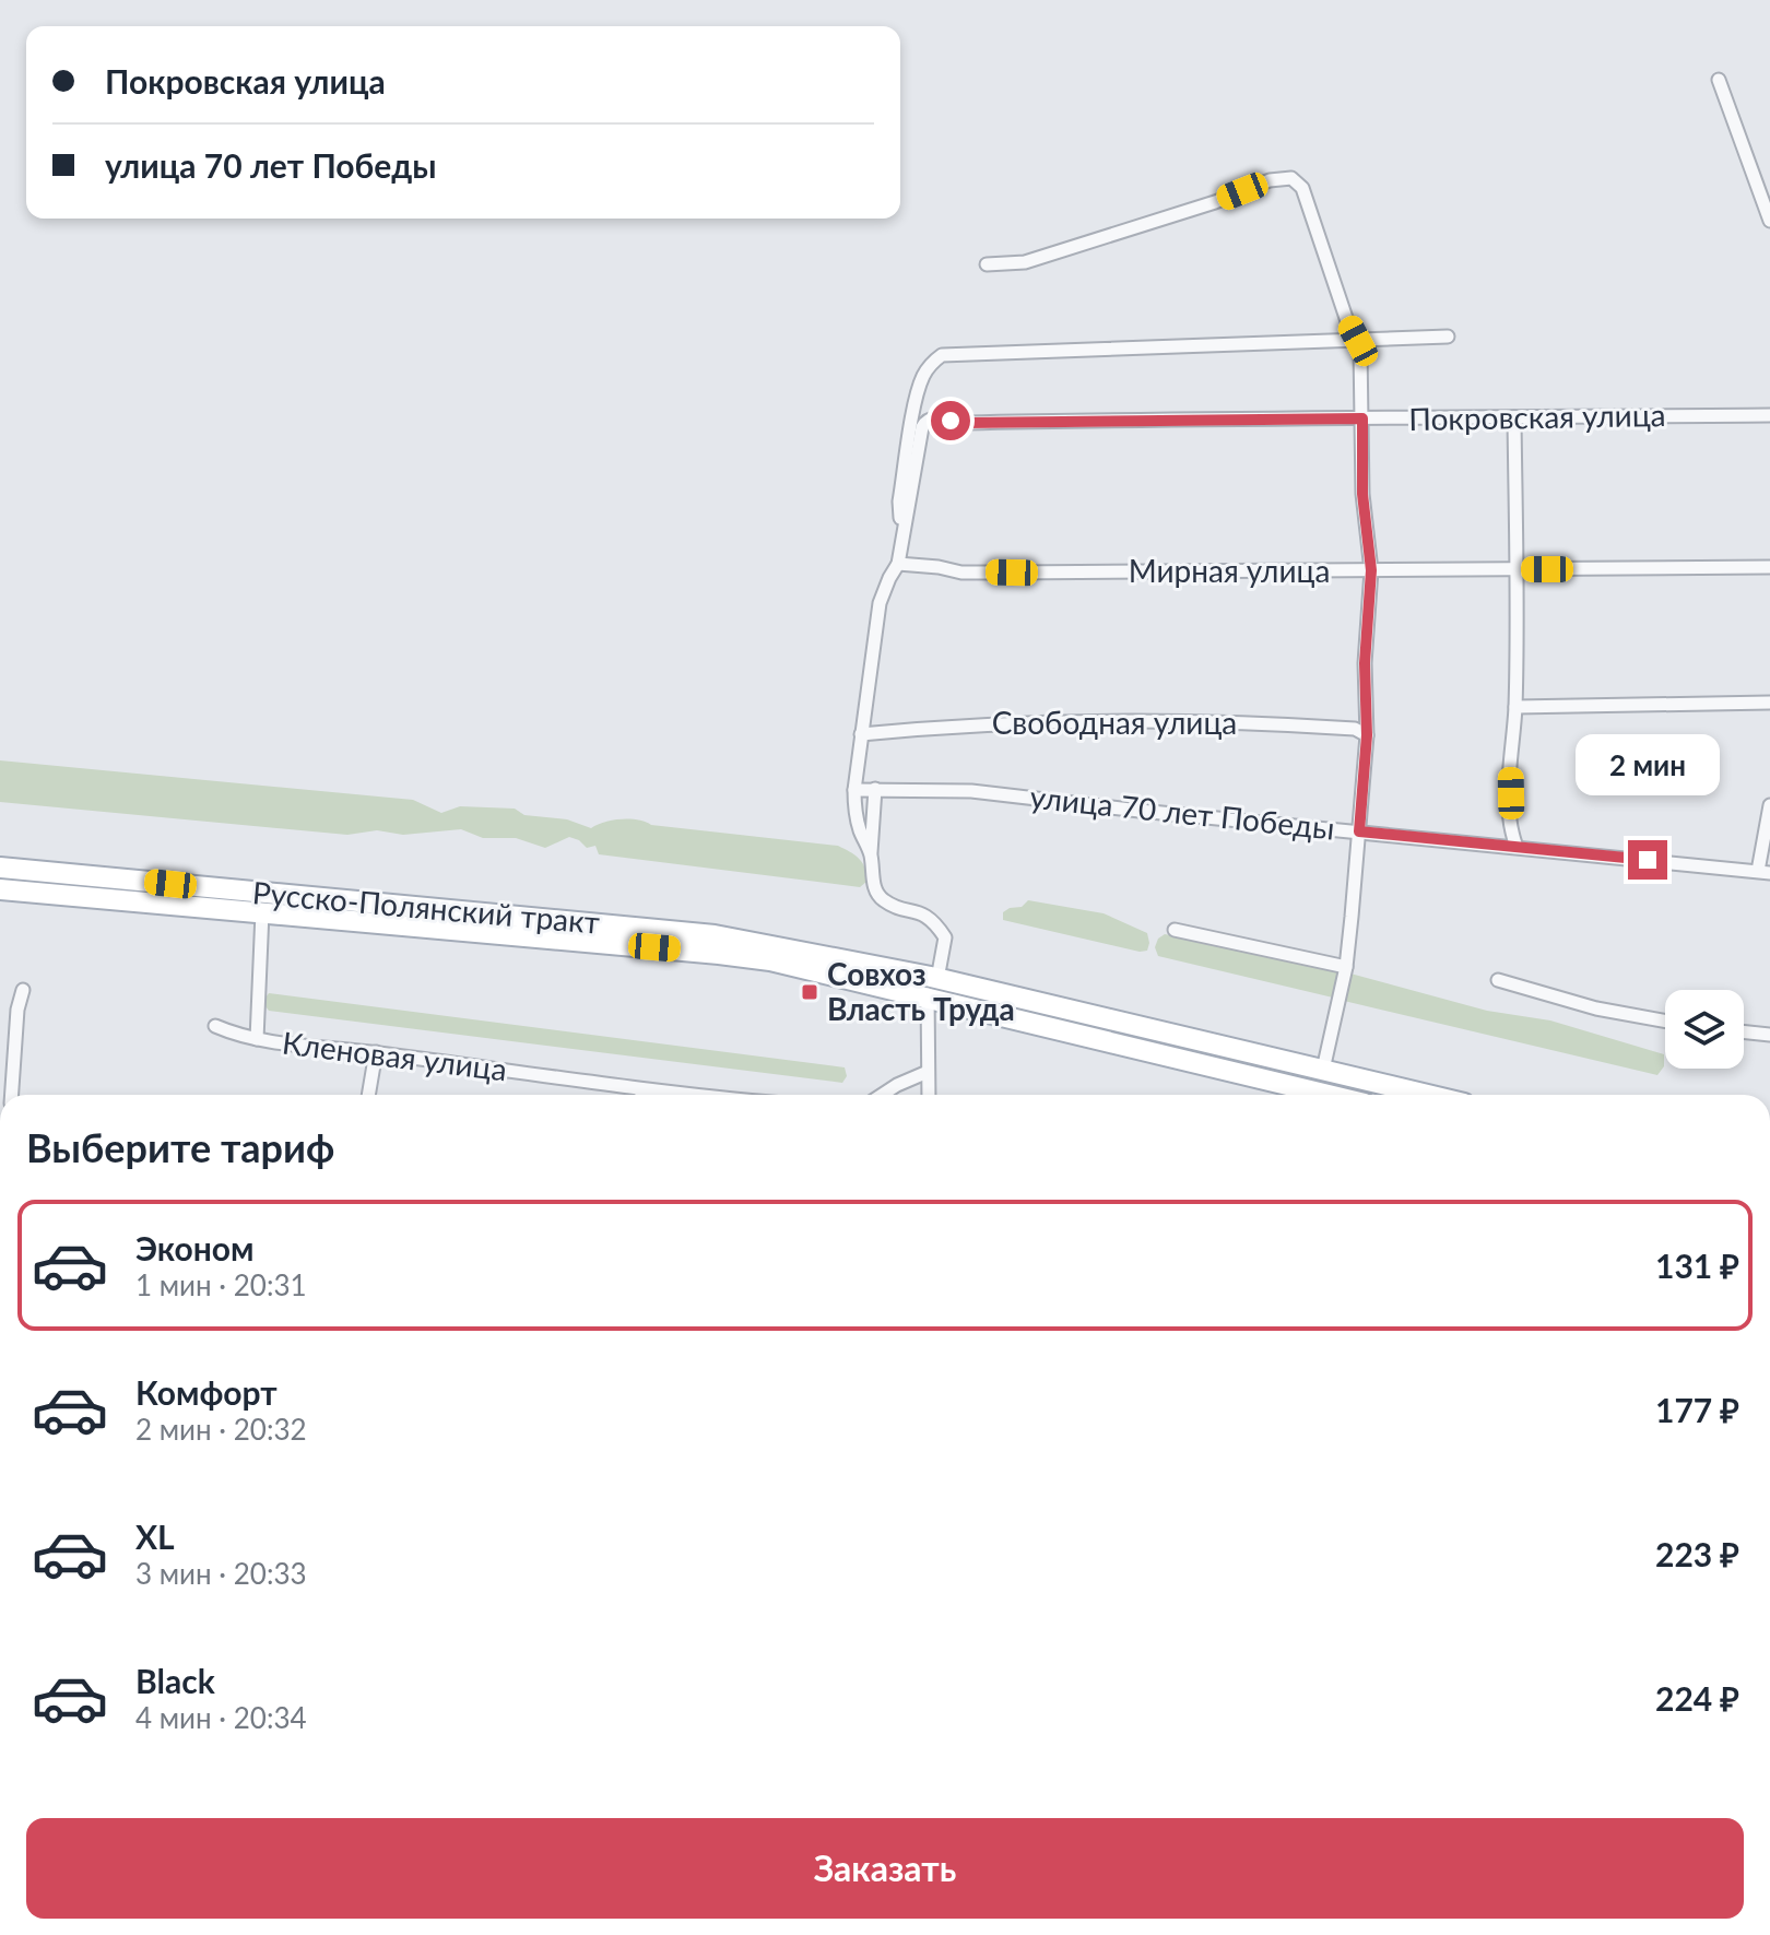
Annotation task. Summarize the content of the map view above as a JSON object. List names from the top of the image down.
{
  "streets": {
    "main road": ["Русско-Полянский тракт"],
    "street": [
      "Покровская улица",
      "Мирная улица",
      "Свободная улица",
      "улица 70 лет Победы",
      "Кленовая улица"
    ]
  },
  "places": {
    "transit": ["Совхоз Власть Труда"]
  },
  "page": {
    "banner": ["Покровская улица", "улица 70 лет Победы"],
    "bubble": "2 мин",
    "heading": "Выберите тариф",
    "list": [
      {
        "name": "Эконом",
        "note": "1 мин · 20:31",
        "value": "131 ₽"
      },
      {
        "name": "Комфорт",
        "note": "2 мин · 20:32",
        "value": "177 ₽"
      },
      {
        "name": "XL",
        "note": "3 мин · 20:33",
        "value": "223 ₽"
      },
      {
        "name": "Black",
        "note": "4 мин · 20:34",
        "value": "224 ₽"
      }
    ],
    "buttons": "Заказать"
  }
}
